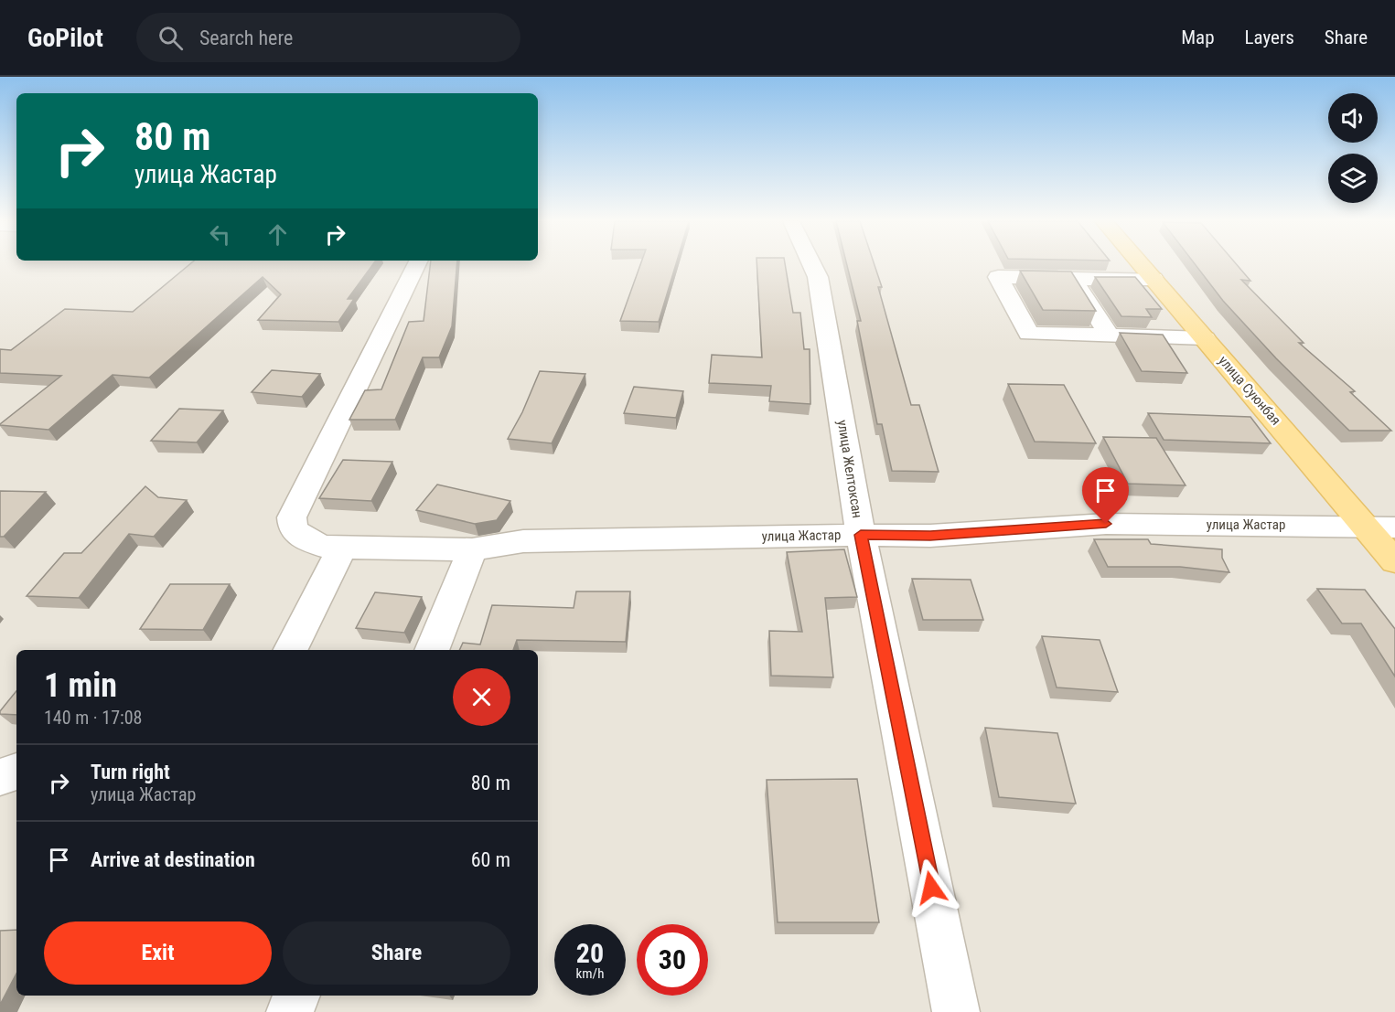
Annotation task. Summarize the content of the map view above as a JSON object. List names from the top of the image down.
{
  "streets": {
    "main road": ["улица Суюнбая"],
    "street": ["улица Желтоксан", "улица Жастар"]
  },
  "crossings": [
    ["улица Суюнбая", "улица Жастар"],
    ["улица Желтоксан", "улица Жастар"]
  ],
  "page": {
    "header": "GoPilot",
    "search": "Search here",
    "nav": ["Map", "Layers", "Share"],
    "turn": ["80 m", "улица Жастар"],
    "heading": ["1 min", "140 m · 17:08"],
    "list": [
      {
        "name": "Turn right",
        "note": "улица Жастар",
        "value": "80 m"
      },
      {
        "name": "Arrive at destination",
        "value": "60 m"
      }
    ],
    "buttons": ["Exit", "Share"],
    "speed": "20 km/h",
    "limit": "30"
  }
}
